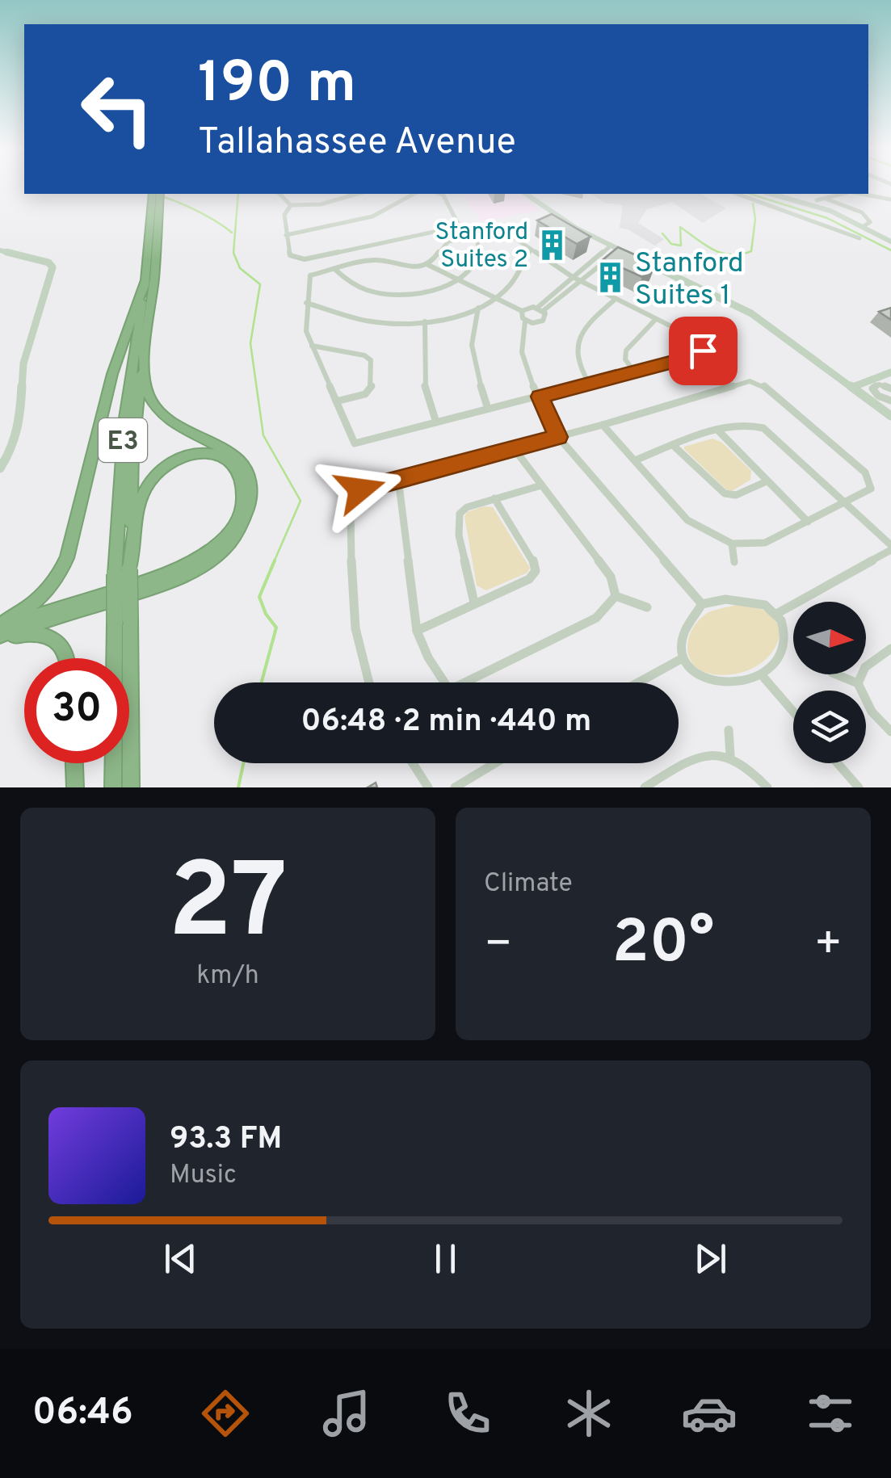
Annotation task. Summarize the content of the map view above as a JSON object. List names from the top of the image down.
{
  "streets": {
    "highway": ["E3"]
  },
  "places": {
    "building": ["Stanford Suites 2", "Stanford Suites 1"]
  },
  "north": "right",
  "page": {
    "turn": ["190 m", "Tallahassee Avenue"],
    "limit": "30",
    "trip": "06:48 · 2 min · 440 m",
    "tile": [
      ["27", "km/h"],
      "Climate"
    ],
    "heat": ["−", "20°", "+"],
    "song": ["93.3 FM", "Music"],
    "tabs": "06:46"
  }
}
